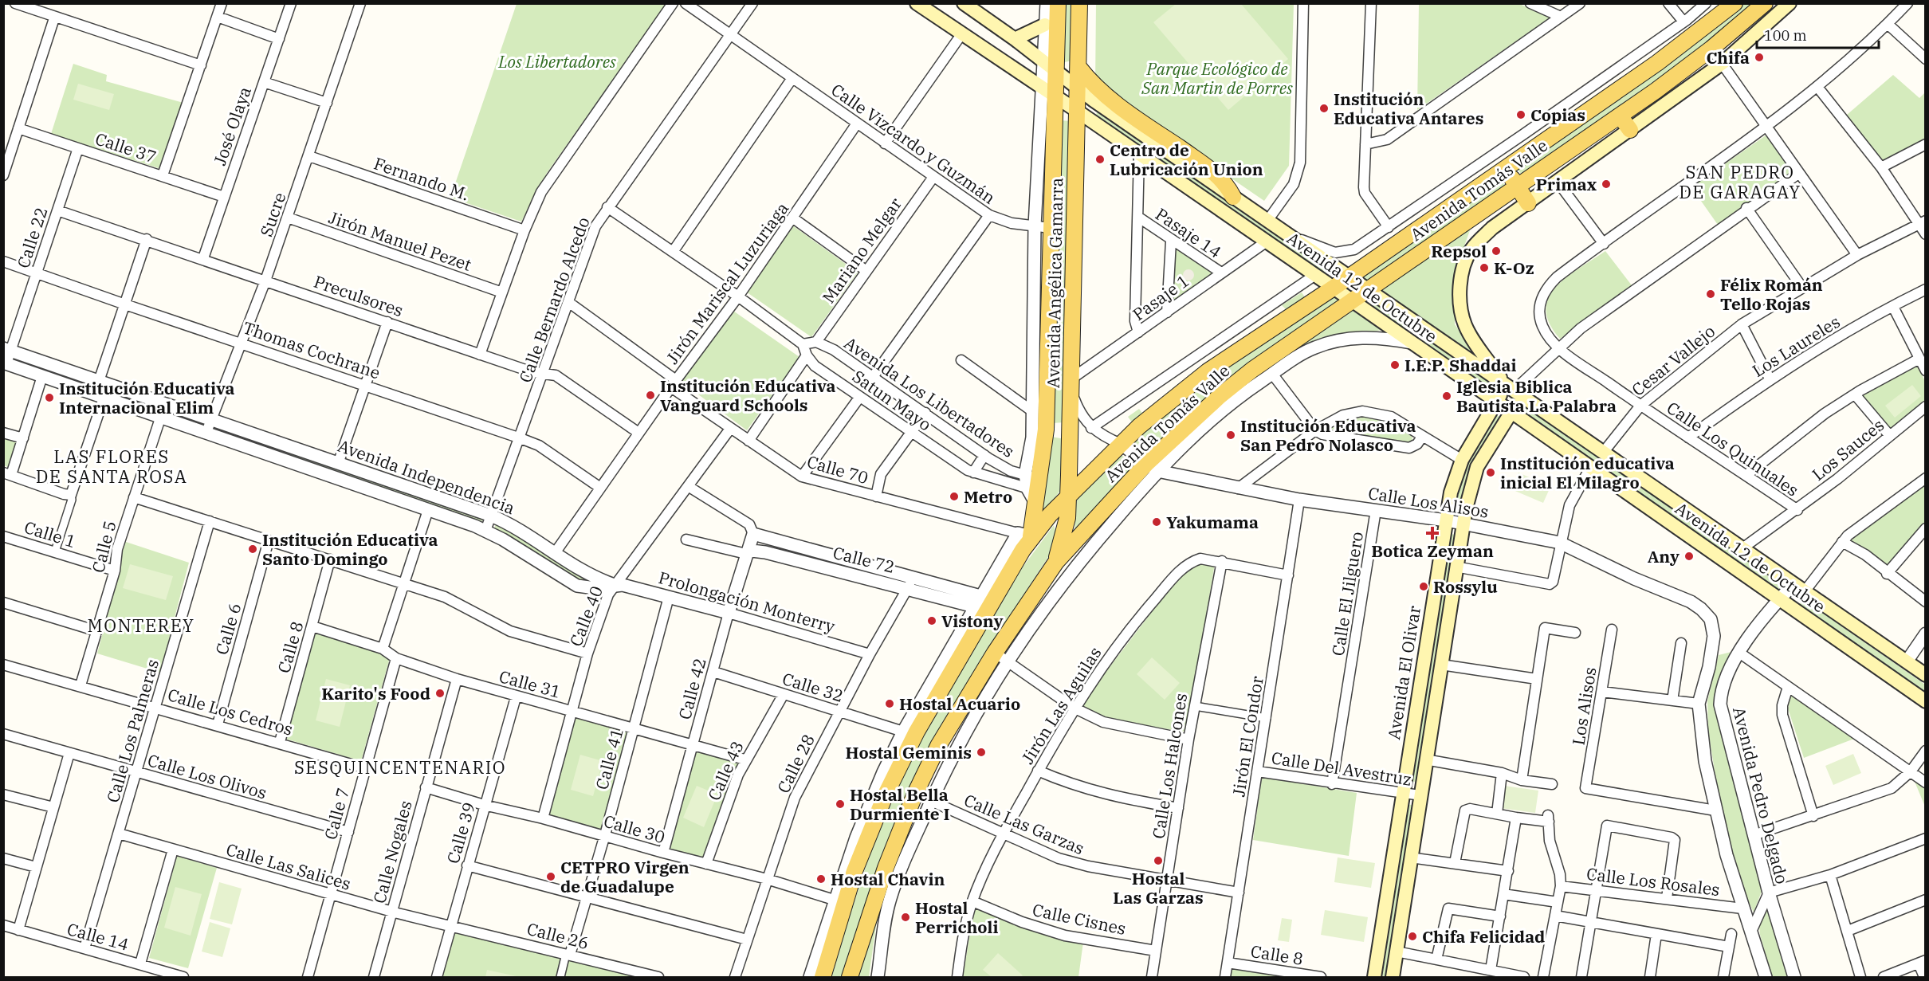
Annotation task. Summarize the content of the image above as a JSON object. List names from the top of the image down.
{
  "streets": {
    "main road": [
      "Avenida Tomás Valle",
      "Avenida Angélica Gamarra",
      "Avenida 12 de Octubre",
      "Avenida El Olivar"
    ],
    "street": [
      "José Olaya",
      "Calle Vizcardo y Guzmán",
      "Calle 37",
      "Fernando M.",
      "Sucre",
      "Pasaje 14",
      "Calle 22",
      "Jirón Manuel Pezet",
      "Mariano Melgar",
      "Jirón Mariscal Luzuriaga",
      "Preculsores",
      "Pasaje 1",
      "Calle Bernardo Alcedo",
      "Los Laureles",
      "Thomas Cochrane",
      "Cesar Vallejo",
      "Avenida Los Libertadores",
      "Satun Mayo",
      "Calle Los Quinuales",
      "Los Sauces",
      "Calle 70",
      "Avenida Independencia",
      "Calle Los Alisos",
      "Calle 1",
      "Calle 5",
      "Calle 72",
      "Calle El Jilguero",
      "Prolongación Monterry",
      "Calle 40",
      "Calle 6",
      "Calle 8",
      "Calle 31",
      "Calle 32",
      "Calle 42",
      "Jirón Las Aguilas",
      "Los Alisos",
      "Calle Los Cedros",
      "Calle Los Palmeras",
      "Jirón El Condor",
      "Calle 41",
      "Calle 28",
      "Calle Los Halcones",
      "Calle Del Avestruz",
      "Calle 43",
      "Calle Los Olivos",
      "Avenida Pedro Delgado",
      "Calle 7",
      "Calle Las Garzas",
      "Calle 30",
      "Calle 39",
      "Calle Nogales",
      "Calle Las Salices",
      "Calle Los Rosales",
      "Calle Cisnes",
      "Calle 26",
      "Calle 14"
    ]
  },
  "crossings": [
    ["José Olaya", "Calle 37"],
    ["José Olaya", "Preculsores"],
    ["Calle Vizcardo y Guzmán", "Mariano Melgar"],
    ["Calle Vizcardo y Guzmán", "Jirón Mariscal Luzuriaga"],
    ["Calle Vizcardo y Guzmán", "Avenida Angélica Gamarra"],
    ["Calle Vizcardo y Guzmán", "Calle Bernardo Alcedo"],
    ["Calle 37", "Calle 22"],
    ["Fernando M.", "Sucre"],
    ["Avenida Tomás Valle", "Avenida Angélica Gamarra"],
    ["Avenida Tomás Valle", "Avenida 12 de Octubre"],
    ["Avenida Tomás Valle", "Calle 70"],
    ["Avenida Tomás Valle", "Calle Los Alisos"],
    ["Avenida Tomás Valle", "Calle 72"],
    ["Avenida Tomás Valle", "Calle 32"],
    ["Avenida Tomás Valle", "Calle Las Garzas"],
    ["Avenida Tomás Valle", "Calle 30"],
    ["Sucre", "Jirón Manuel Pezet"],
    ["Sucre", "Preculsores"],
    ["Sucre", "Thomas Cochrane"],
    ["Sucre", "Avenida Independencia"],
    ["Pasaje 14", "Pasaje 1"],
    ["Calle 22", "Preculsores"],
    ["Calle 22", "Thomas Cochrane"],
    ["Calle 22", "Avenida Independencia"],
    ["Mariano Melgar", "Avenida Los Libertadores"],
    ["Jirón Mariscal Luzuriaga", "Preculsores"],
    ["Jirón Mariscal Luzuriaga", "Thomas Cochrane"],
    ["Jirón Mariscal Luzuriaga", "Calle 70"],
    ["Jirón Mariscal Luzuriaga", "Avenida Independencia"],
    ["Avenida Angélica Gamarra", "Avenida 12 de Octubre"],
    ["Avenida Angélica Gamarra", "Pasaje 1"],
    ["Avenida Angélica Gamarra", "Avenida Los Libertadores"],
    ["Avenida Angélica Gamarra", "Satun Mayo"],
    ["Avenida Angélica Gamarra", "Calle 70"],
    ["Avenida Angélica Gamarra", "Calle Los Alisos"],
    ["Avenida 12 de Octubre", "Pasaje 1"],
    ["Avenida 12 de Octubre", "Cesar Vallejo"],
    ["Avenida 12 de Octubre", "Los Sauces"],
    ["Avenida 12 de Octubre", "Avenida El Olivar"],
    ["Avenida 12 de Octubre", "Avenida Pedro Delgado"],
    ["Preculsores", "Calle Bernardo Alcedo"],
    ["Calle Bernardo Alcedo", "Thomas Cochrane"],
    ["Calle Bernardo Alcedo", "Calle 70"],
    ["Calle Bernardo Alcedo", "Avenida Independencia"],
    ["Los Laureles", "Calle Los Quinuales"],
    ["Cesar Vallejo", "Calle Los Quinuales"],
    ["Avenida Los Libertadores", "Satun Mayo"],
    ["Calle Los Quinuales", "Los Sauces"],
    ["Calle 70", "Calle 40"],
    ["Avenida Independencia", "Calle 5"],
    ["Avenida Independencia", "Prolongación Monterry"],
    ["Avenida Independencia", "Calle 40"],
    ["Calle Los Alisos", "Calle El Jilguero"],
    ["Calle Los Alisos", "Avenida El Olivar"],
    ["Calle Los Alisos", "Jirón El Condor"],
    ["Calle 1", "Calle 5"],
    ["Calle 5", "Calle Los Cedros"],
    ["Calle 72", "Calle 42"],
    ["Calle 72", "Calle 28"],
    ["Calle El Jilguero", "Calle Del Avestruz"],
    ["Prolongación Monterry", "Calle 40"],
    ["Prolongación Monterry", "Calle 42"],
    ["Prolongación Monterry", "Calle 41"],
    ["Prolongación Monterry", "Calle 28"],
    ["Calle 40", "Calle 31"],
    ["Calle 40", "Calle 30"],
    ["Calle 6", "Calle Los Cedros"],
    ["Calle 8", "Calle 31"],
    ["Calle 8", "Calle Los Cedros"],
    ["Calle 8", "Jirón El Condor"],
    ["Avenida El Olivar", "Calle Del Avestruz"],
    ["Calle 31", "Calle 42"],
    ["Calle 31", "Calle 41"],
    ["Calle 31", "Calle 43"],
    ["Calle 31", "Calle 7"],
    ["Calle 31", "Calle 39"],
    ["Calle 31", "Calle Nogales"],
    ["Calle 32", "Calle 42"],
    ["Calle 32", "Calle 28"],
    ["Calle 32", "Calle 43"],
    ["Calle 42", "Calle 30"],
    ["Jirón Las Aguilas", "Jirón El Condor"],
    ["Jirón Las Aguilas", "Calle Los Halcones"],
    ["Jirón Las Aguilas", "Calle Las Garzas"],
    ["Jirón Las Aguilas", "Calle Cisnes"],
    ["Calle Los Cedros", "Calle Los Palmeras"],
    ["Calle Los Cedros", "Calle 7"],
    ["Calle Los Palmeras", "Calle Los Olivos"],
    ["Calle Los Palmeras", "Calle Las Salices"],
    ["Calle Los Palmeras", "Calle 14"],
    ["Jirón El Condor", "Calle Del Avestruz"],
    ["Jirón El Condor", "Calle Las Garzas"],
    ["Calle 41", "Calle 30"],
    ["Calle 41", "Calle 26"],
    ["Calle 28", "Calle 30"],
    ["Calle Los Halcones", "Calle Las Garzas"],
    ["Calle Los Halcones", "Calle Cisnes"],
    ["Calle 43", "Calle 30"],
    ["Calle Los Olivos", "Calle 7"],
    ["Calle 7", "Calle Las Salices"],
    ["Calle 30", "Calle 39"],
    ["Calle 30", "Calle Nogales"],
    ["Calle 39", "Calle Las Salices"],
    ["Calle 39", "Calle 26"],
    ["Calle Nogales", "Calle Las Salices"],
    ["Calle Las Salices", "Calle 26"]
  ],
  "districts": [
    "SAN PEDRO DE GARAGAY",
    "LAS FLORES DE SANTA ROSA",
    "MONTEREY",
    "SESQUINCENTENARIO"
  ],
  "parks": ["Los Libertadores", "Parque Ecológico de San Martin de Porres"],
  "places": {
    "other": [
      "Chifa",
      "Institución Educativa Antares",
      "Copias",
      "Centro de Lubricación Union",
      "Primax",
      "Repsol",
      "K-Oz",
      "Félix Román Tello Rojas",
      "I.E.P. Shaddai",
      "Institución Educativa Vanguard Schools",
      "Iglesia Biblica Bautista La Palabra",
      "Institución Educativa Internacional Elim",
      "Institución Educativa San Pedro Nolasco",
      "Institución educativa inicial El Milagro",
      "Metro",
      "Yakumama",
      "Institución Educativa Santo Domingo",
      "Any",
      "Rossylu",
      "Vistony",
      "Karito's Food",
      "Hostal Acuario",
      "Hostal Geminis",
      "Hostal Bella Durmiente I",
      "Hostal Las Garzas",
      "CETPRO Virgen de Guadalupe",
      "Hostal Chavin",
      "Hostal Perricholi",
      "Chifa Felicidad"
    ],
    "health": ["Botica Zeyman"]
  },
  "scale_bar": "100 m"
}
